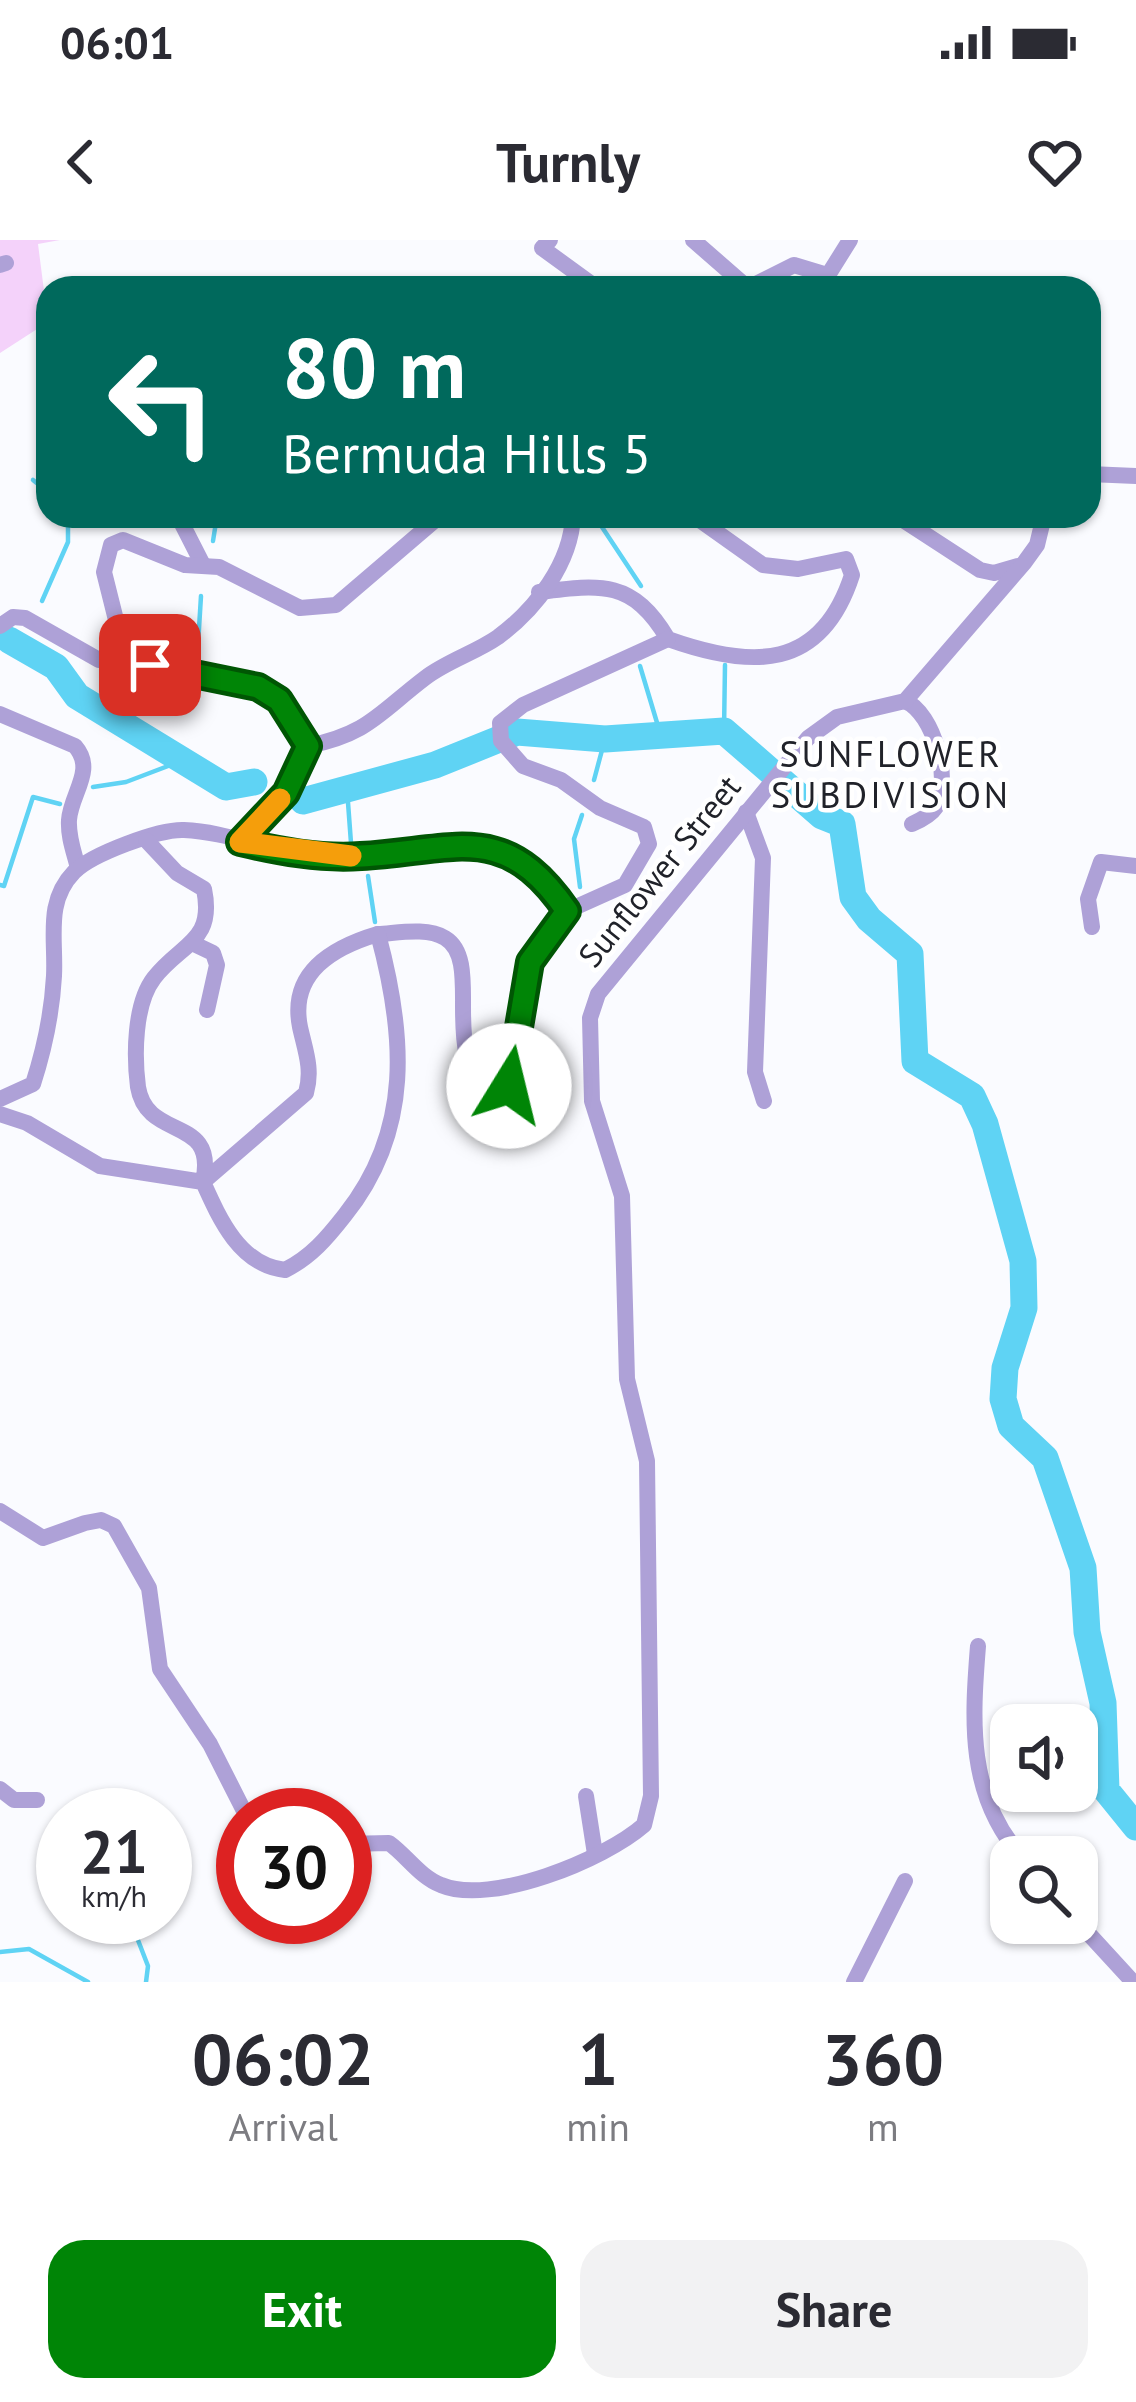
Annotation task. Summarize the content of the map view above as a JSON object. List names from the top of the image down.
{
  "streets": {
    "street": ["Sunflower Street"]
  },
  "districts": ["SUNFLOWER SUBDIVISION"],
  "page": {
    "status": "06:01",
    "header": "Turnly",
    "turn": ["80 m", "Bermuda Hills 5"],
    "speed": "21 km/h",
    "limit": "30",
    "eta": [
      "06:02",
      "Arrival",
      "1",
      "min",
      "360",
      "m"
    ],
    "buttons": ["Exit", "Share"]
  }
}
